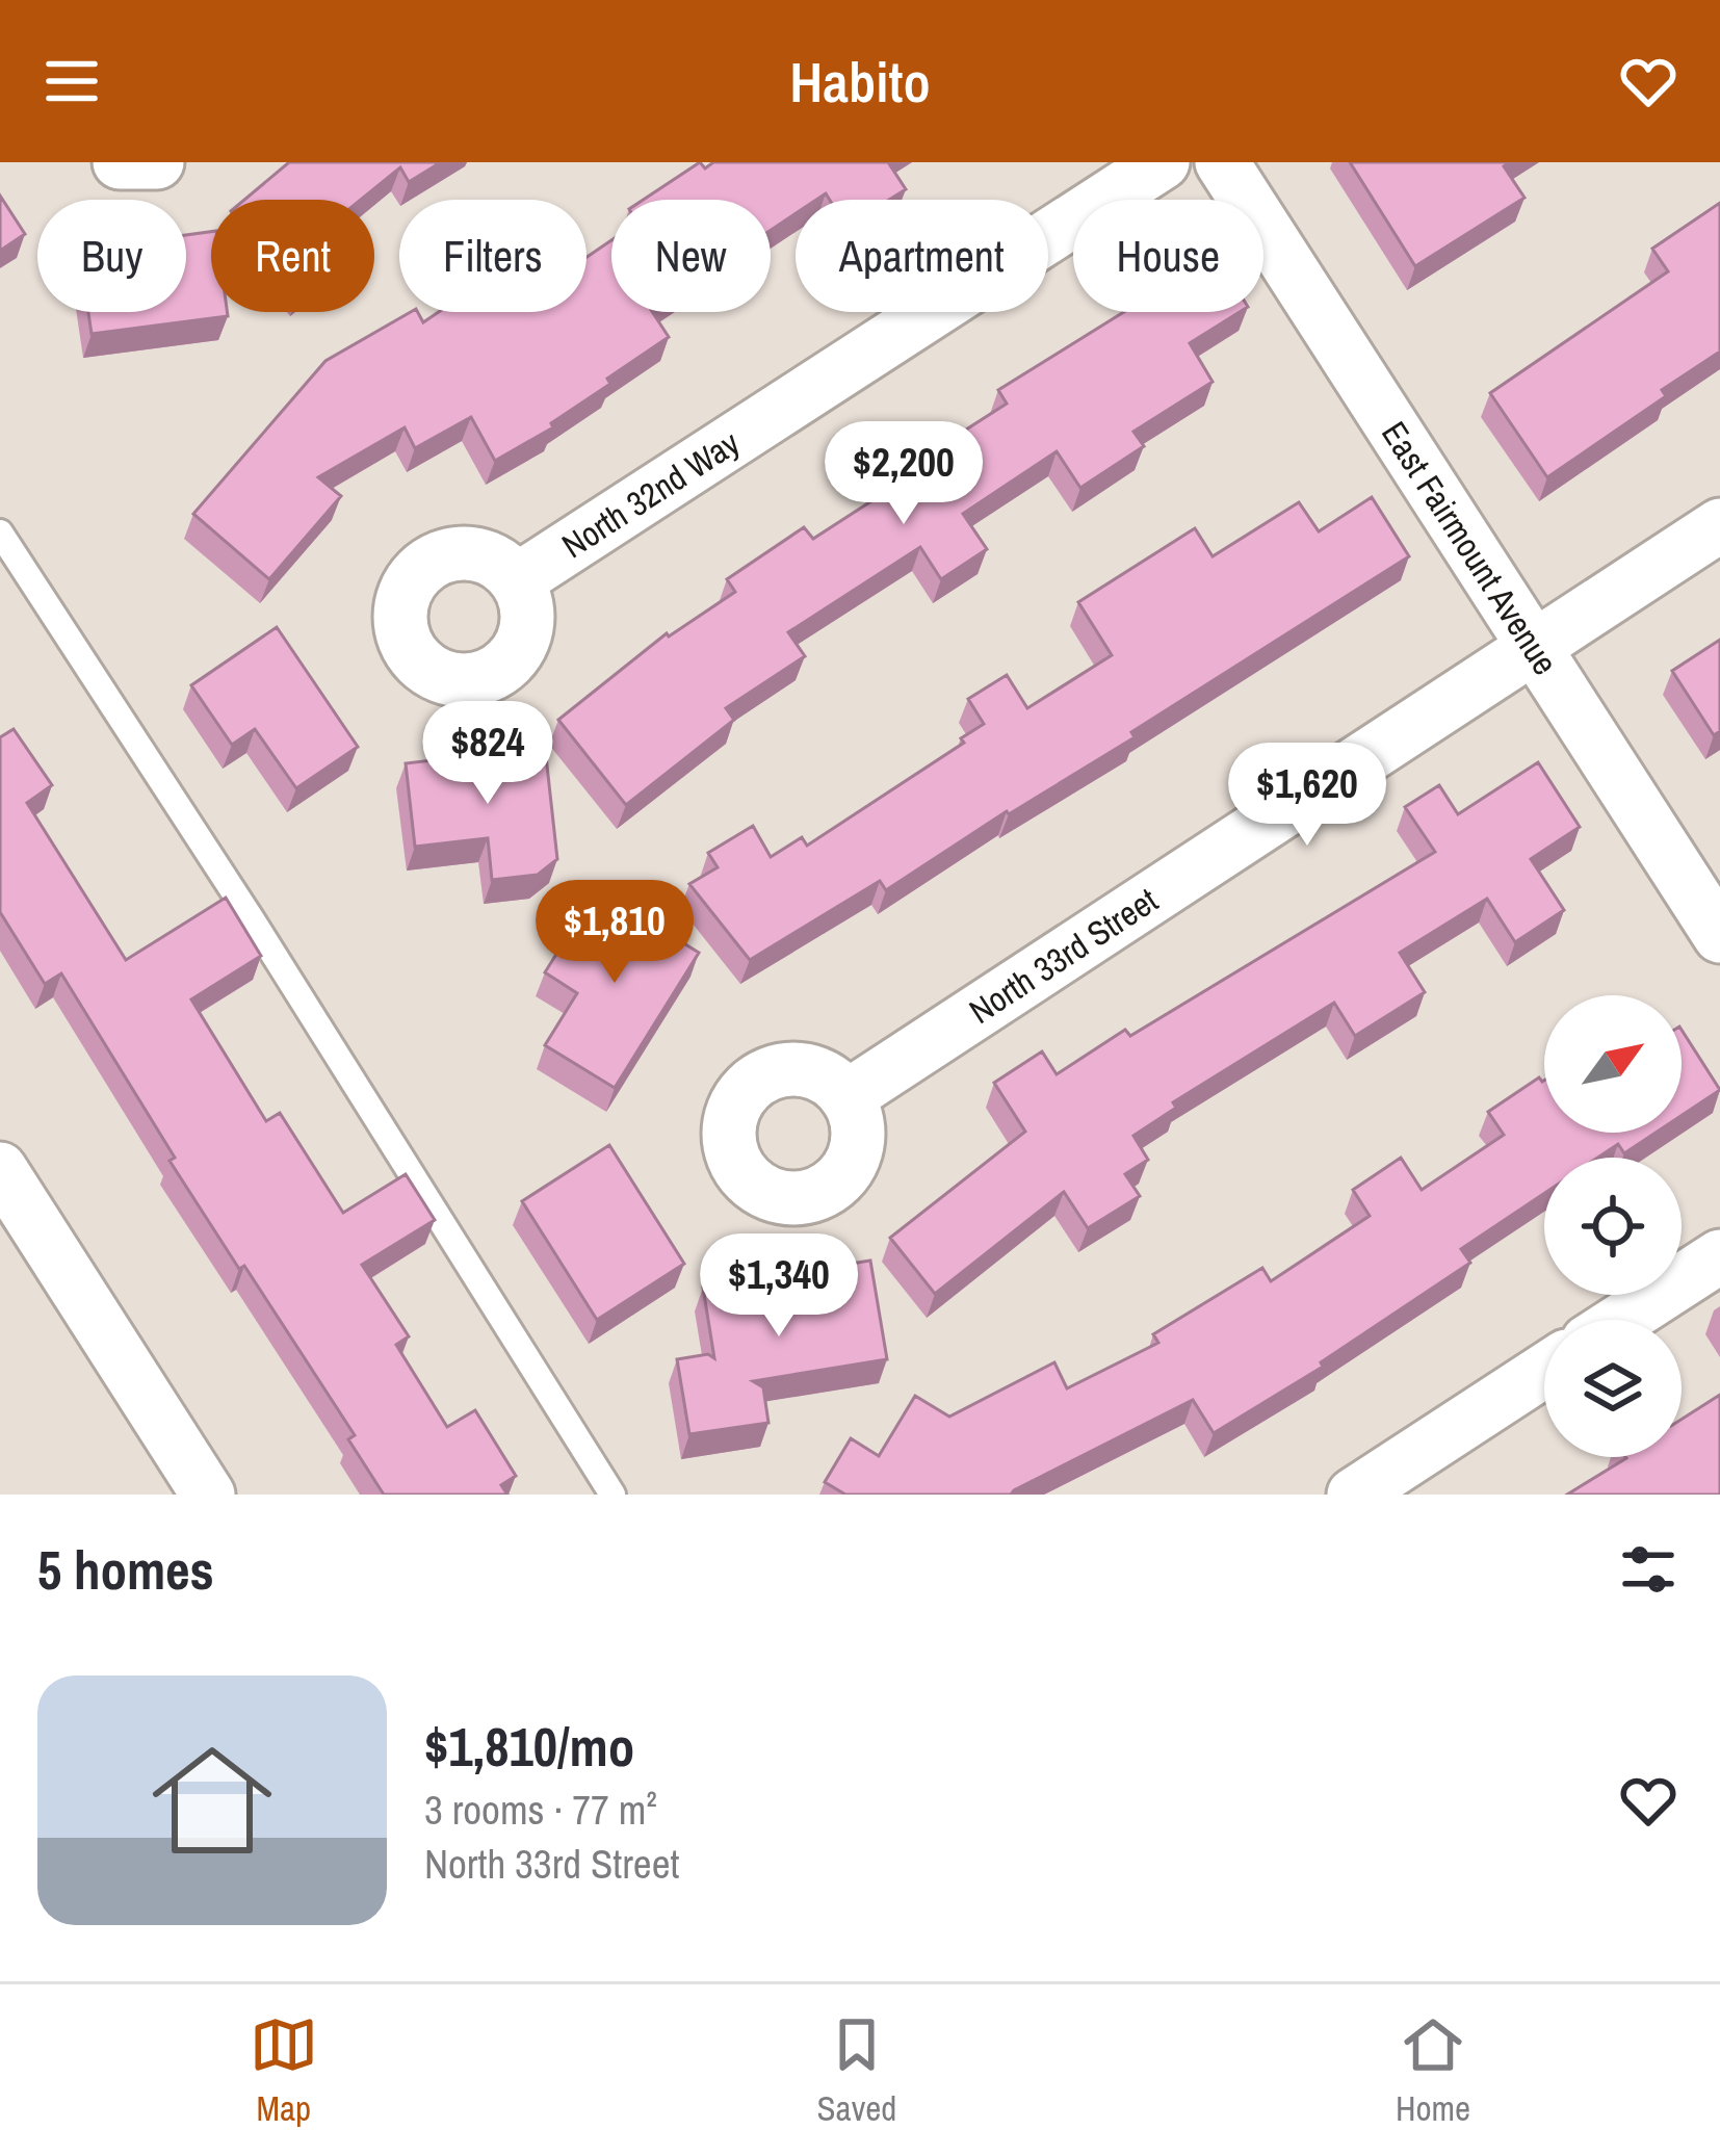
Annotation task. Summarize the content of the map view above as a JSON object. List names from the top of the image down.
{
  "streets": {
    "street": ["North 32nd Way", "East Fairmount Avenue", "North 33rd Street"]
  },
  "crossings": [
    ["East Fairmount Avenue", "North 33rd Street"]
  ],
  "north": "top right",
  "page": {
    "header": "Habito",
    "chip": [
      "Buy",
      "Rent",
      "Filters",
      "New",
      "Apartment",
      "House"
    ],
    "price": [
      "$2,200",
      "$824",
      "$1,620",
      "$1,810",
      "$1,340"
    ],
    "heading": "5 homes",
    "list": [
      {
        "name": "$1,810/mo",
        "note": "3 rooms · 77 m² · North 33rd Street"
      }
    ],
    "tabs": ["Map", "Saved", "Home"]
  }
}
